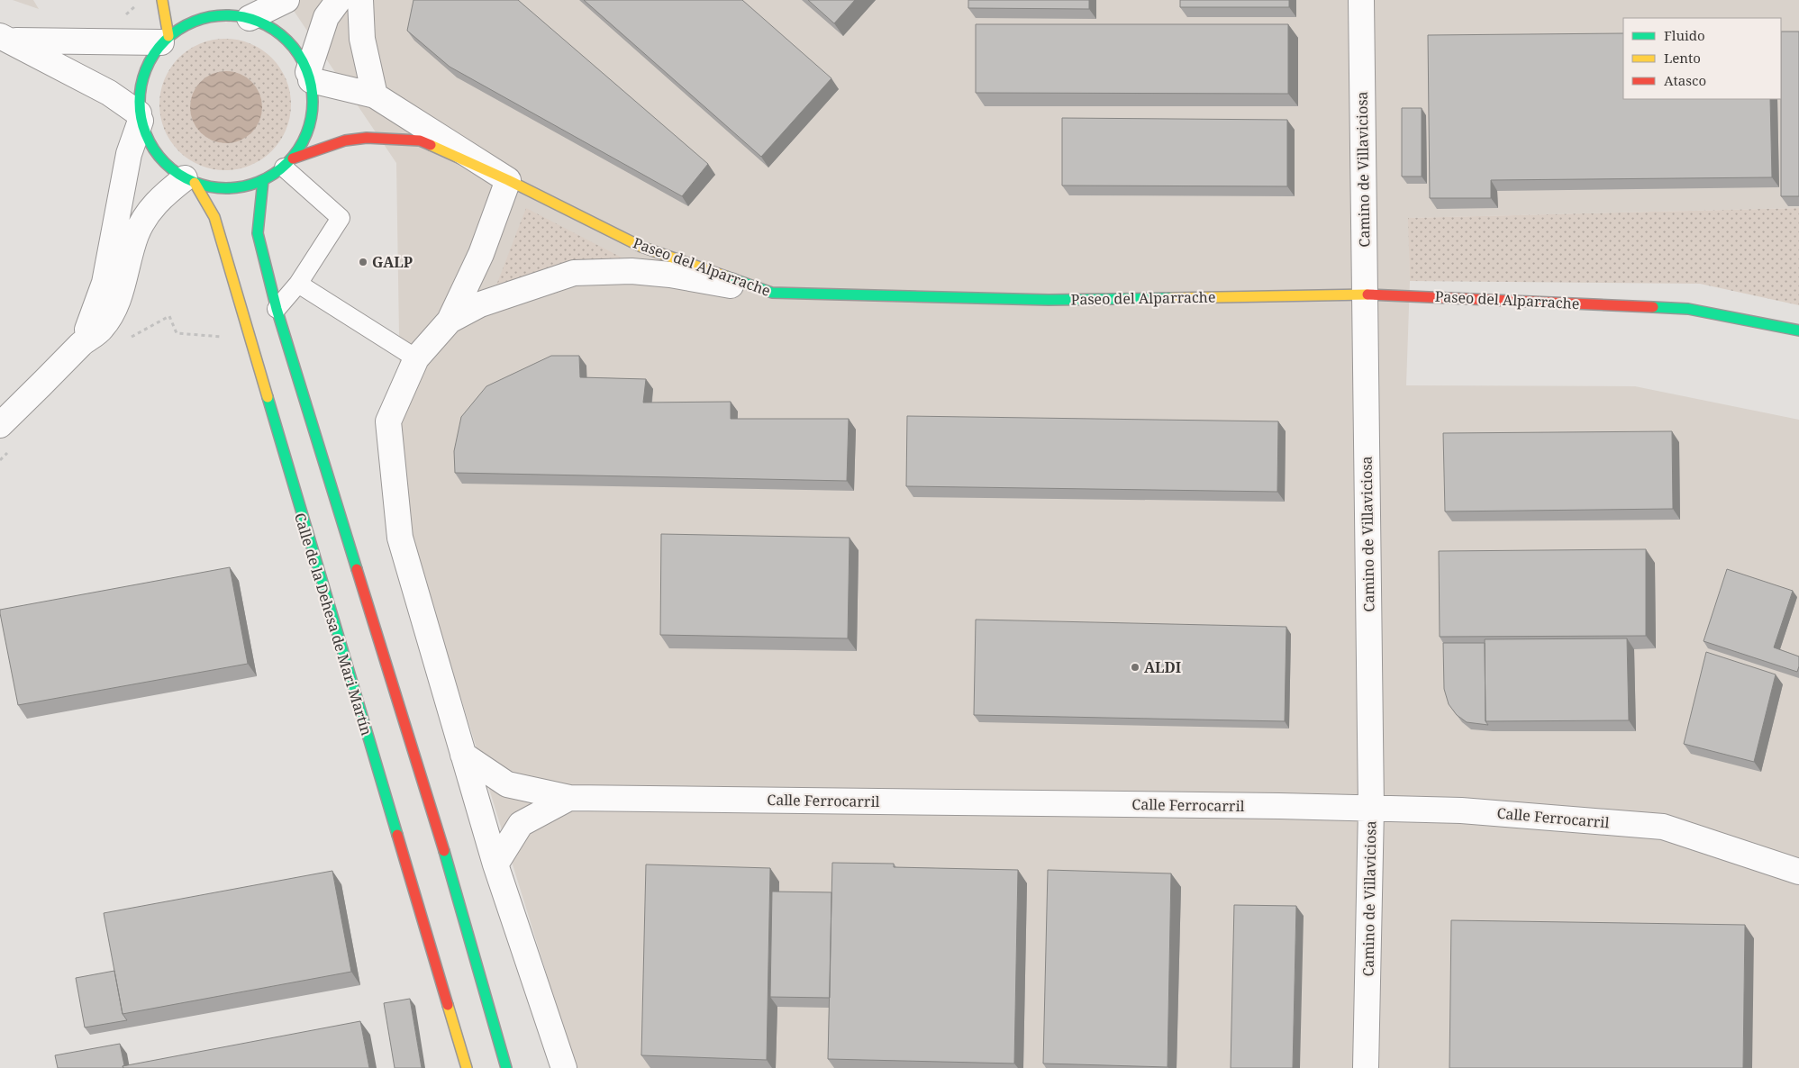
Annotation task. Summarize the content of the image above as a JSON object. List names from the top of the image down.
{
  "streets": {
    "street": [
      "Camino de Villaviciosa",
      "Paseo del Alparrache",
      "Calle de la Dehesa de Mari Martín",
      "Calle Ferrocarril"
    ]
  },
  "crossings": [
    ["Camino de Villaviciosa", "Paseo del Alparrache"],
    ["Camino de Villaviciosa", "Calle Ferrocarril"],
    ["Paseo del Alparrache", "Calle de la Dehesa de Mari Martín"]
  ],
  "places": ["GALP", "ALDI"],
  "legend": ["Fluido", "Lento", "Atasco"]
}
